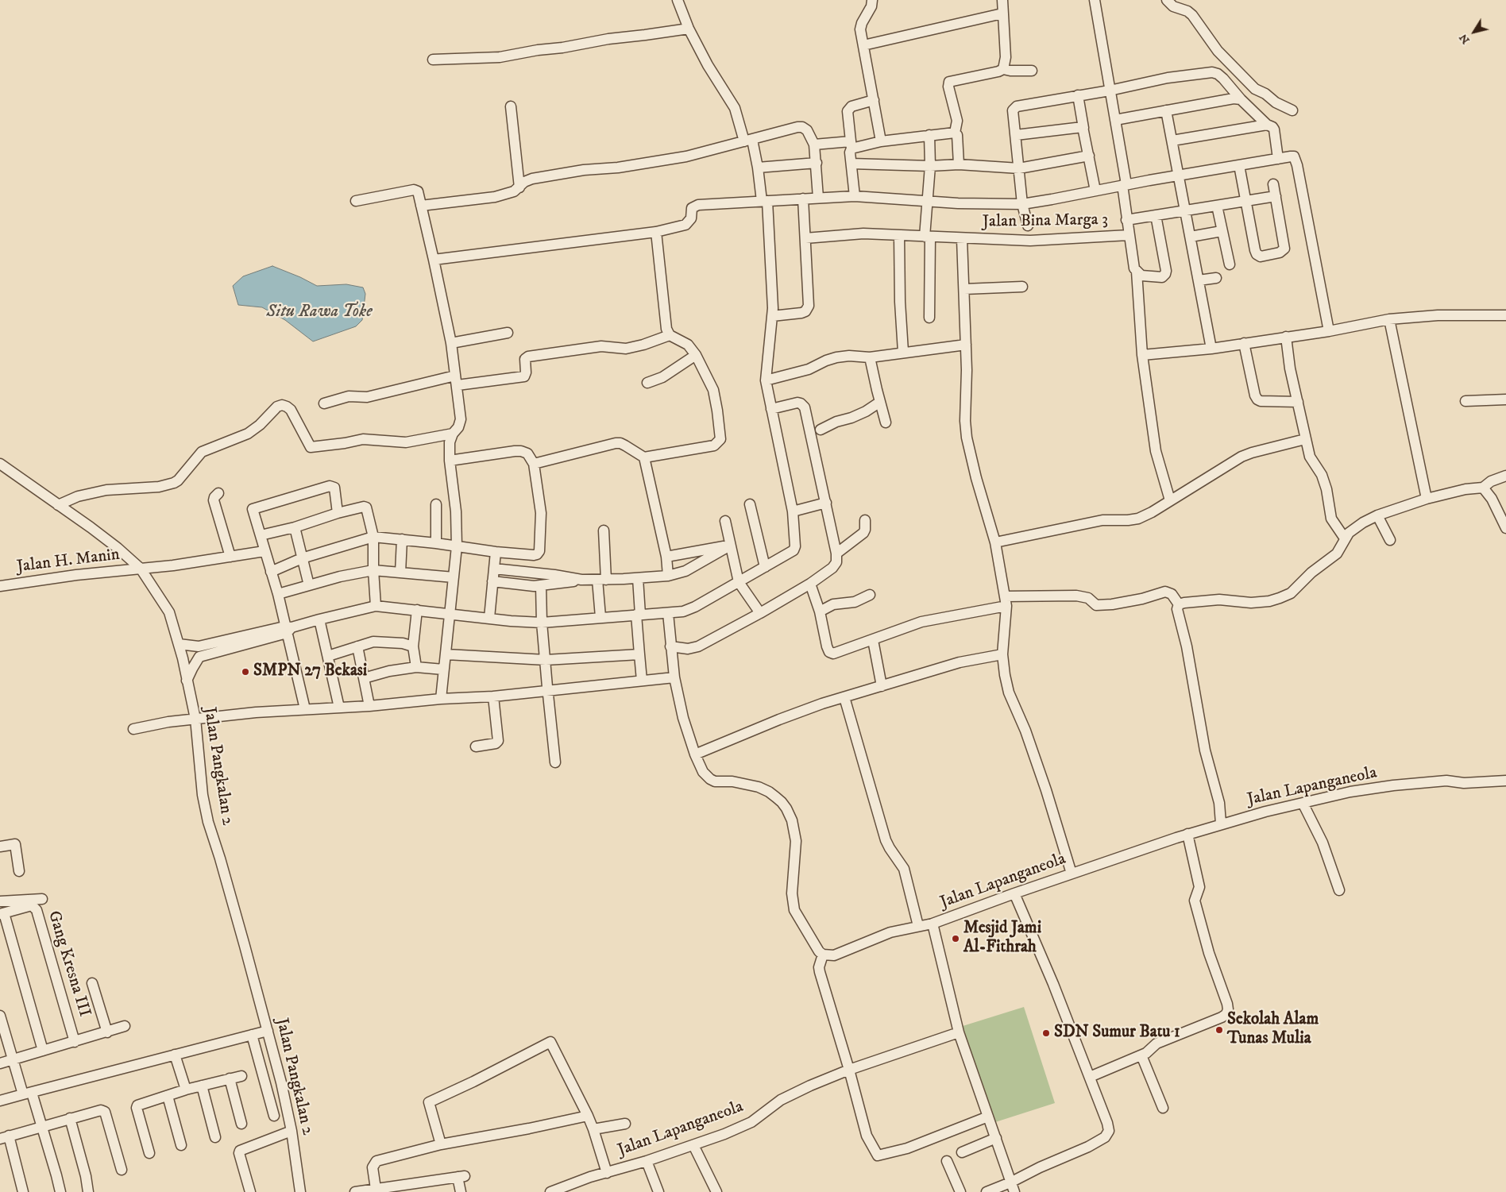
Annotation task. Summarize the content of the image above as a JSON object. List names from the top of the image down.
{
  "streets": {
    "street": [
      "Jalan Bina Marga 3",
      "Jalan H. Manin",
      "Jalan Pangkalan 2",
      "Jalan Lapanganeola",
      "Gang Kresna III"
    ]
  },
  "crossings": [
    ["Jalan H. Manin", "Jalan Pangkalan 2"]
  ],
  "water": ["Situ Rawa Toke"],
  "places": [
    "SMPN 27 Bekasi",
    "Mesjid Jami Al-Fithrah",
    "Sekolah Alam Tunas Mulia",
    "SDN Sumur Batu 1"
  ],
  "north": "bottom left"
}
